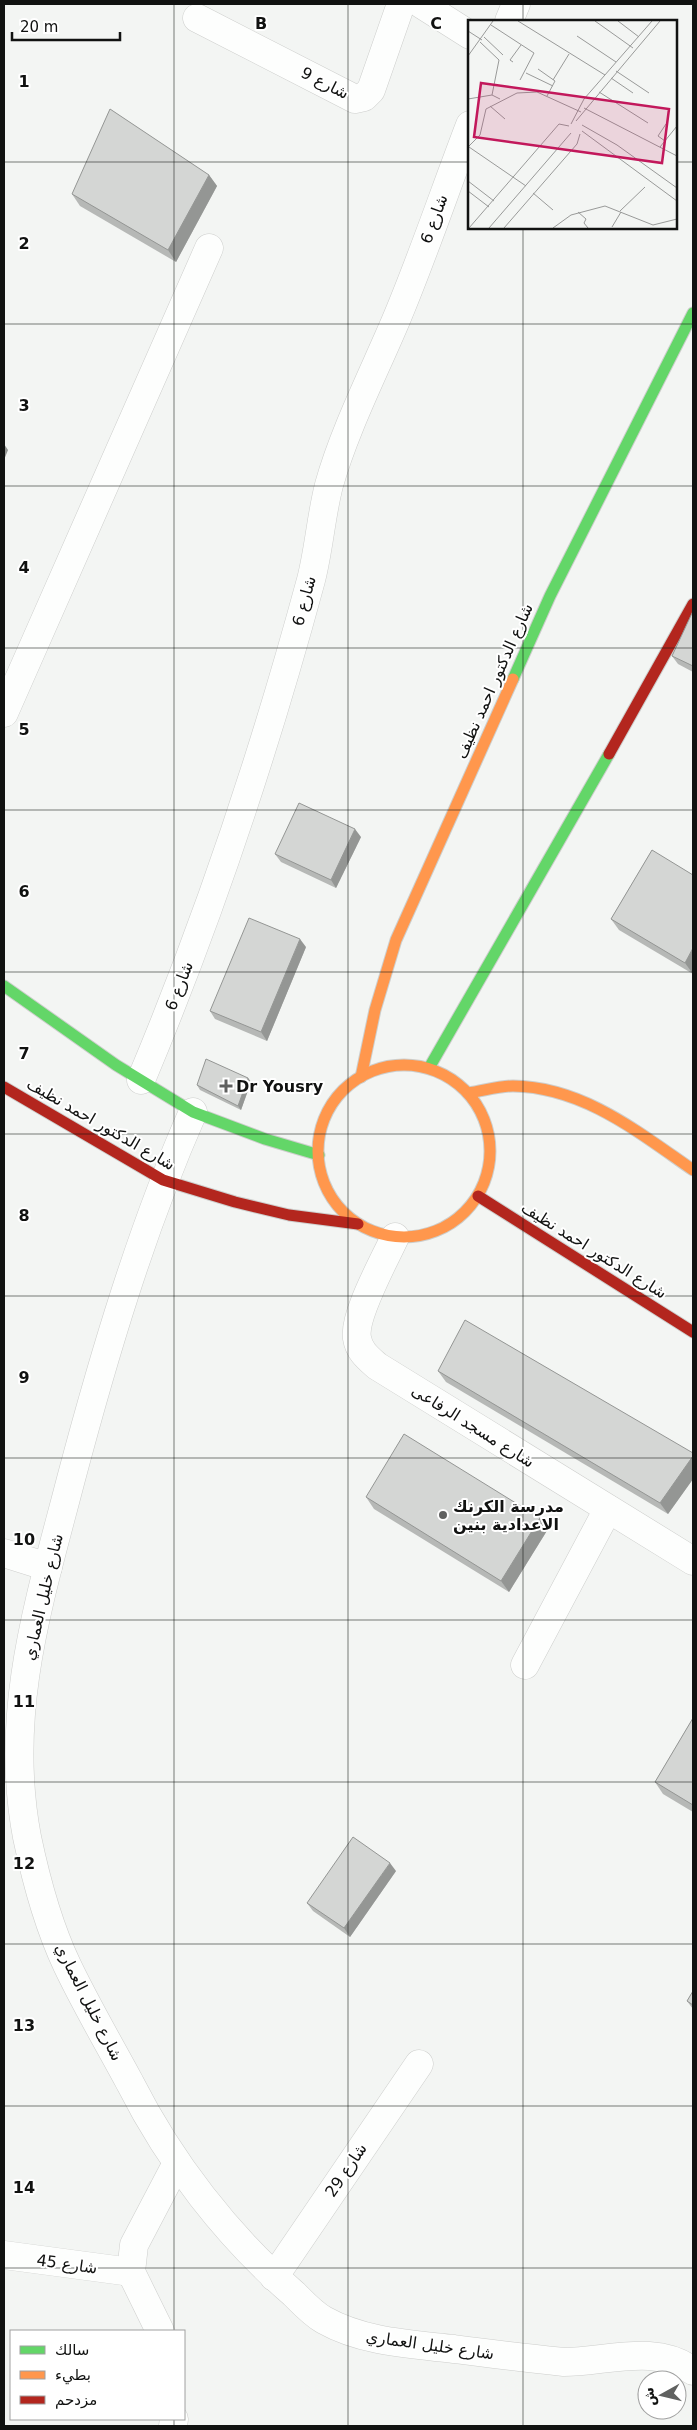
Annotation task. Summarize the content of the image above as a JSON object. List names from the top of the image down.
{
  "streets": {
    "street": [
      "شارع 9",
      "شارع 6",
      "شارع الدكتور احمد نظيف",
      "شارع مسجد الرفاعى",
      "شارع خليل العماري",
      "شارع 29",
      "شارع 45"
    ]
  },
  "crossings": [
    ["شارع الدكتور احمد نظيف", "شارع مسجد الرفاعى"],
    ["شارع الدكتور احمد نظيف", "شارع خليل العماري"],
    ["شارع خليل العماري", "شارع 29"]
  ],
  "places": {
    "health": ["Dr Yousry"],
    "other": ["مدرسة الكرنك الاعدادية بنين"]
  },
  "legend": ["سالك", "بطيء", "مزدحم"],
  "scale_bar": "20 m",
  "north": "left",
  "grid": {
    "columns": ["B", "C"],
    "rows": [
      "1",
      "2",
      "3",
      "4",
      "5",
      "6",
      "7",
      "8",
      "9",
      "10",
      "11",
      "12",
      "13",
      "14"
    ]
  }
}
